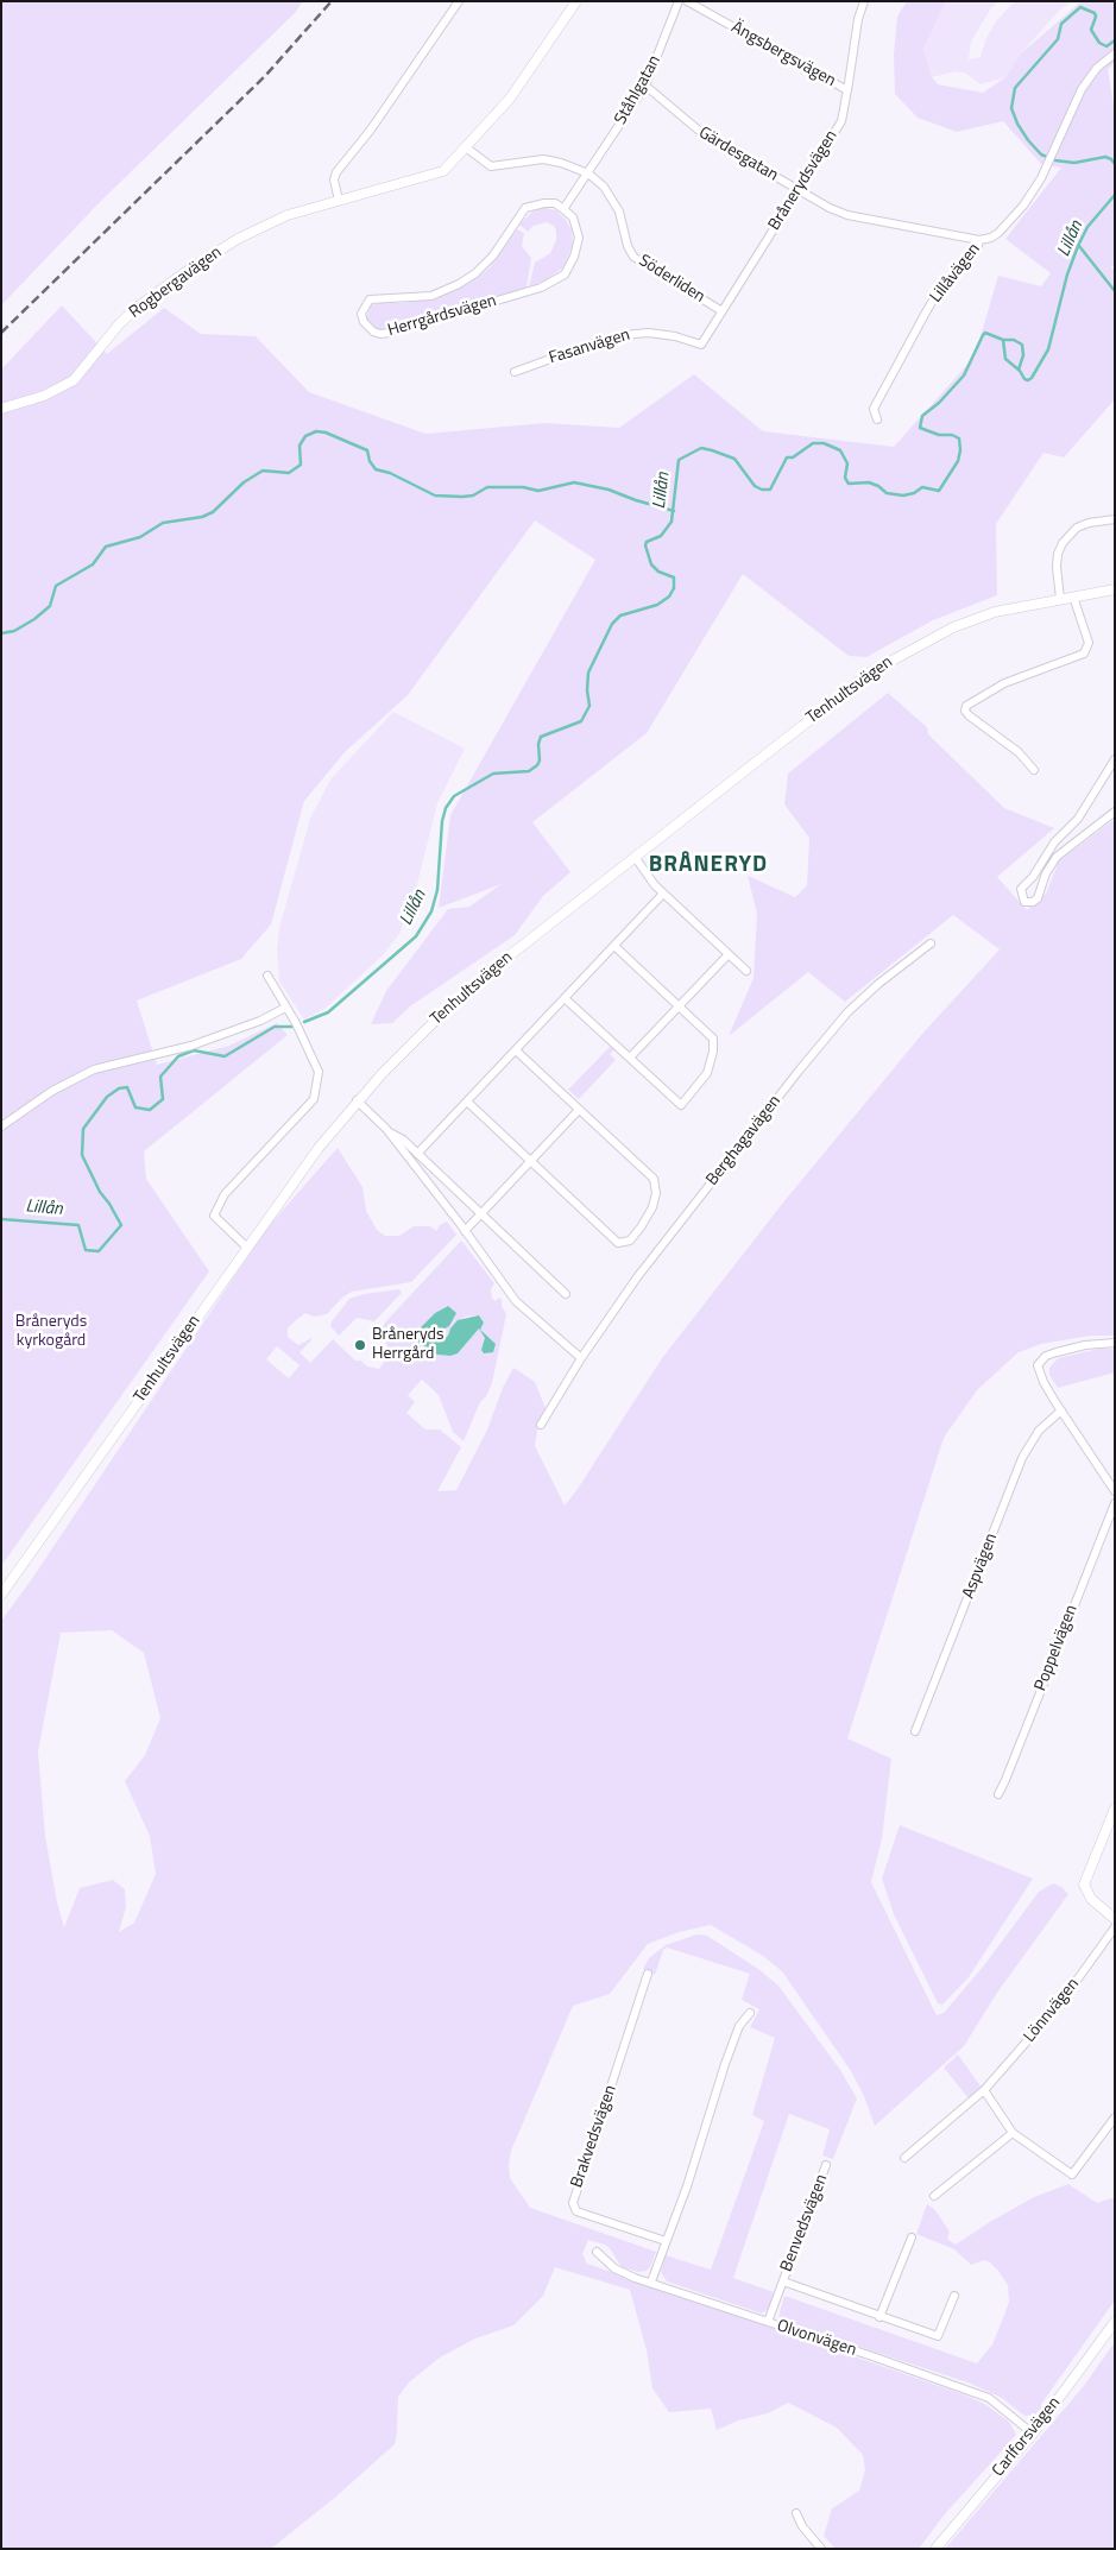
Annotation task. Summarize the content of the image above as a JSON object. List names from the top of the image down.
{
  "streets": {
    "street": [
      "Ängsbergsvägen",
      "Ståhlgatan",
      "Gärdesgatan",
      "Brånerydsvägen",
      "Lillåvägen",
      "Söderliden",
      "Rogbergavägen",
      "Herrgårdsvägen",
      "Fasanvägen",
      "Tenhultsvägen",
      "Berghagavägen",
      "Aspvägen",
      "Poppelvägen",
      "Lönnvägen",
      "Brakvedsvägen",
      "Benvedsvägen",
      "Olvonvägen",
      "Carlforsvägen"
    ]
  },
  "crossings": [
    ["Ängsbergsvägen", "Brånerydsvägen"],
    ["Ståhlgatan", "Gärdesgatan"],
    ["Ståhlgatan", "Söderliden"],
    ["Gärdesgatan", "Brånerydsvägen"],
    ["Gärdesgatan", "Lillåvägen"],
    ["Brånerydsvägen", "Söderliden"],
    ["Brånerydsvägen", "Fasanvägen"],
    ["Söderliden", "Rogbergavägen"],
    ["Benvedsvägen", "Olvonvägen"],
    ["Olvonvägen", "Carlforsvägen"]
  ],
  "districts": ["BRÅNERYD"],
  "water": ["Lillån"],
  "parks": ["Bråneryds kyrkogård"],
  "places": ["Bråneryds Herrgård"]
}
